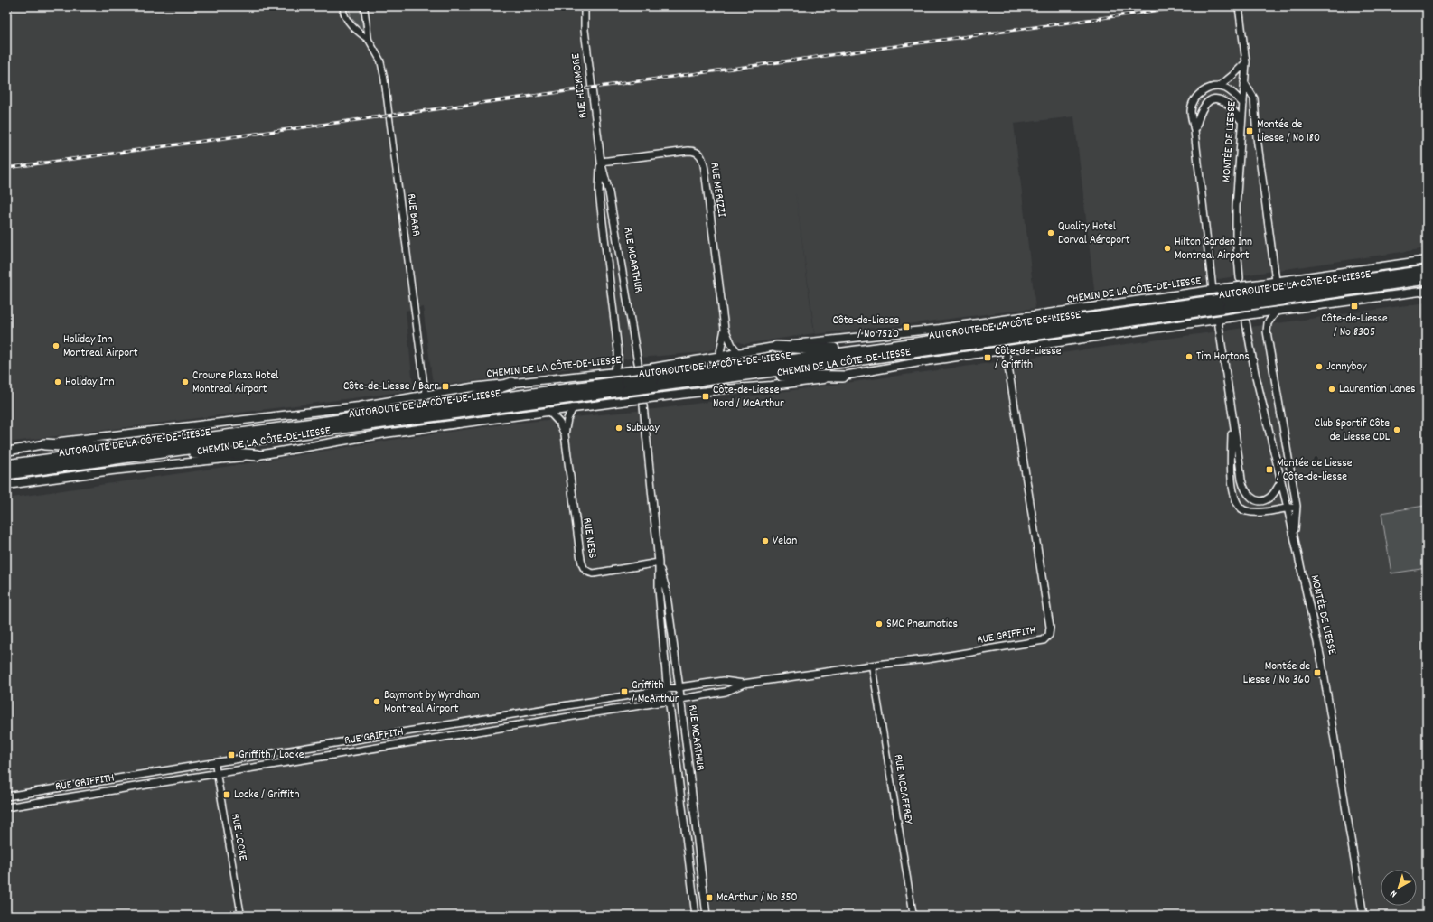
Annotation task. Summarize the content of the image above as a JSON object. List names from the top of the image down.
{
  "streets": {
    "highway": ["AUTOROUTE DE LA CÔTE-DE-LIESSE"],
    "main road": ["CHEMIN DE LA CÔTE-DE-LIESSE"],
    "street": [
      "RUE HICKMORE",
      "MONTÉE DE LIESSE",
      "RUE MERIZZI",
      "RUE BARR",
      "RUE MCARTHUR",
      "RUE NESS",
      "RUE GRIFFITH",
      "RUE MCCAFFREY",
      "RUE LOCKE"
    ]
  },
  "crossings": [
    ["RUE HICKMORE", "RUE MERIZZI"],
    ["RUE HICKMORE", "RUE MCARTHUR"],
    ["RUE MERIZZI", "RUE MCARTHUR"],
    ["RUE MERIZZI", "CHEMIN DE LA CÔTE-DE-LIESSE"],
    ["RUE BARR", "CHEMIN DE LA CÔTE-DE-LIESSE"],
    ["RUE MCARTHUR", "RUE NESS"],
    ["RUE MCARTHUR", "RUE GRIFFITH"],
    ["AUTOROUTE DE LA CÔTE-DE-LIESSE", "CHEMIN DE LA CÔTE-DE-LIESSE"],
    ["CHEMIN DE LA CÔTE-DE-LIESSE", "RUE NESS"],
    ["CHEMIN DE LA CÔTE-DE-LIESSE", "RUE GRIFFITH"],
    ["RUE GRIFFITH", "RUE MCCAFFREY"],
    ["RUE GRIFFITH", "RUE LOCKE"]
  ],
  "places": {
    "transit": [
      "Montée de Liesse / No 180",
      "Côte-de-Liesse / No 8305",
      "Côte-de-Liesse / No 7520",
      "Côte-de-Liesse / Griffith",
      "Côte-de-Liesse / Barr",
      "Côte-de-Liesse Nord / McArthur",
      "Montée de Liesse / Côte-de-liesse",
      "Montée de Liesse / No 360",
      "Griffith / McArthur",
      "Griffith / Locke",
      "Locke / Griffith",
      "McArthur / No 350"
    ],
    "other": [
      "Quality Hotel Dorval Aéroport",
      "Hilton Garden Inn Montreal Airport",
      "Holiday Inn Montreal Airport",
      "Tim Hortons",
      "Jonnyboy",
      "Holiday Inn",
      "Crowne Plaza Hotel Montreal Airport",
      "Laurentian Lanes",
      "Subway",
      "Club Sportif Côte de Liesse CDL",
      "Velan",
      "SMC Pneumatics",
      "Baymont by Wyndham Montreal Airport"
    ]
  },
  "north": "bottom left"
}
